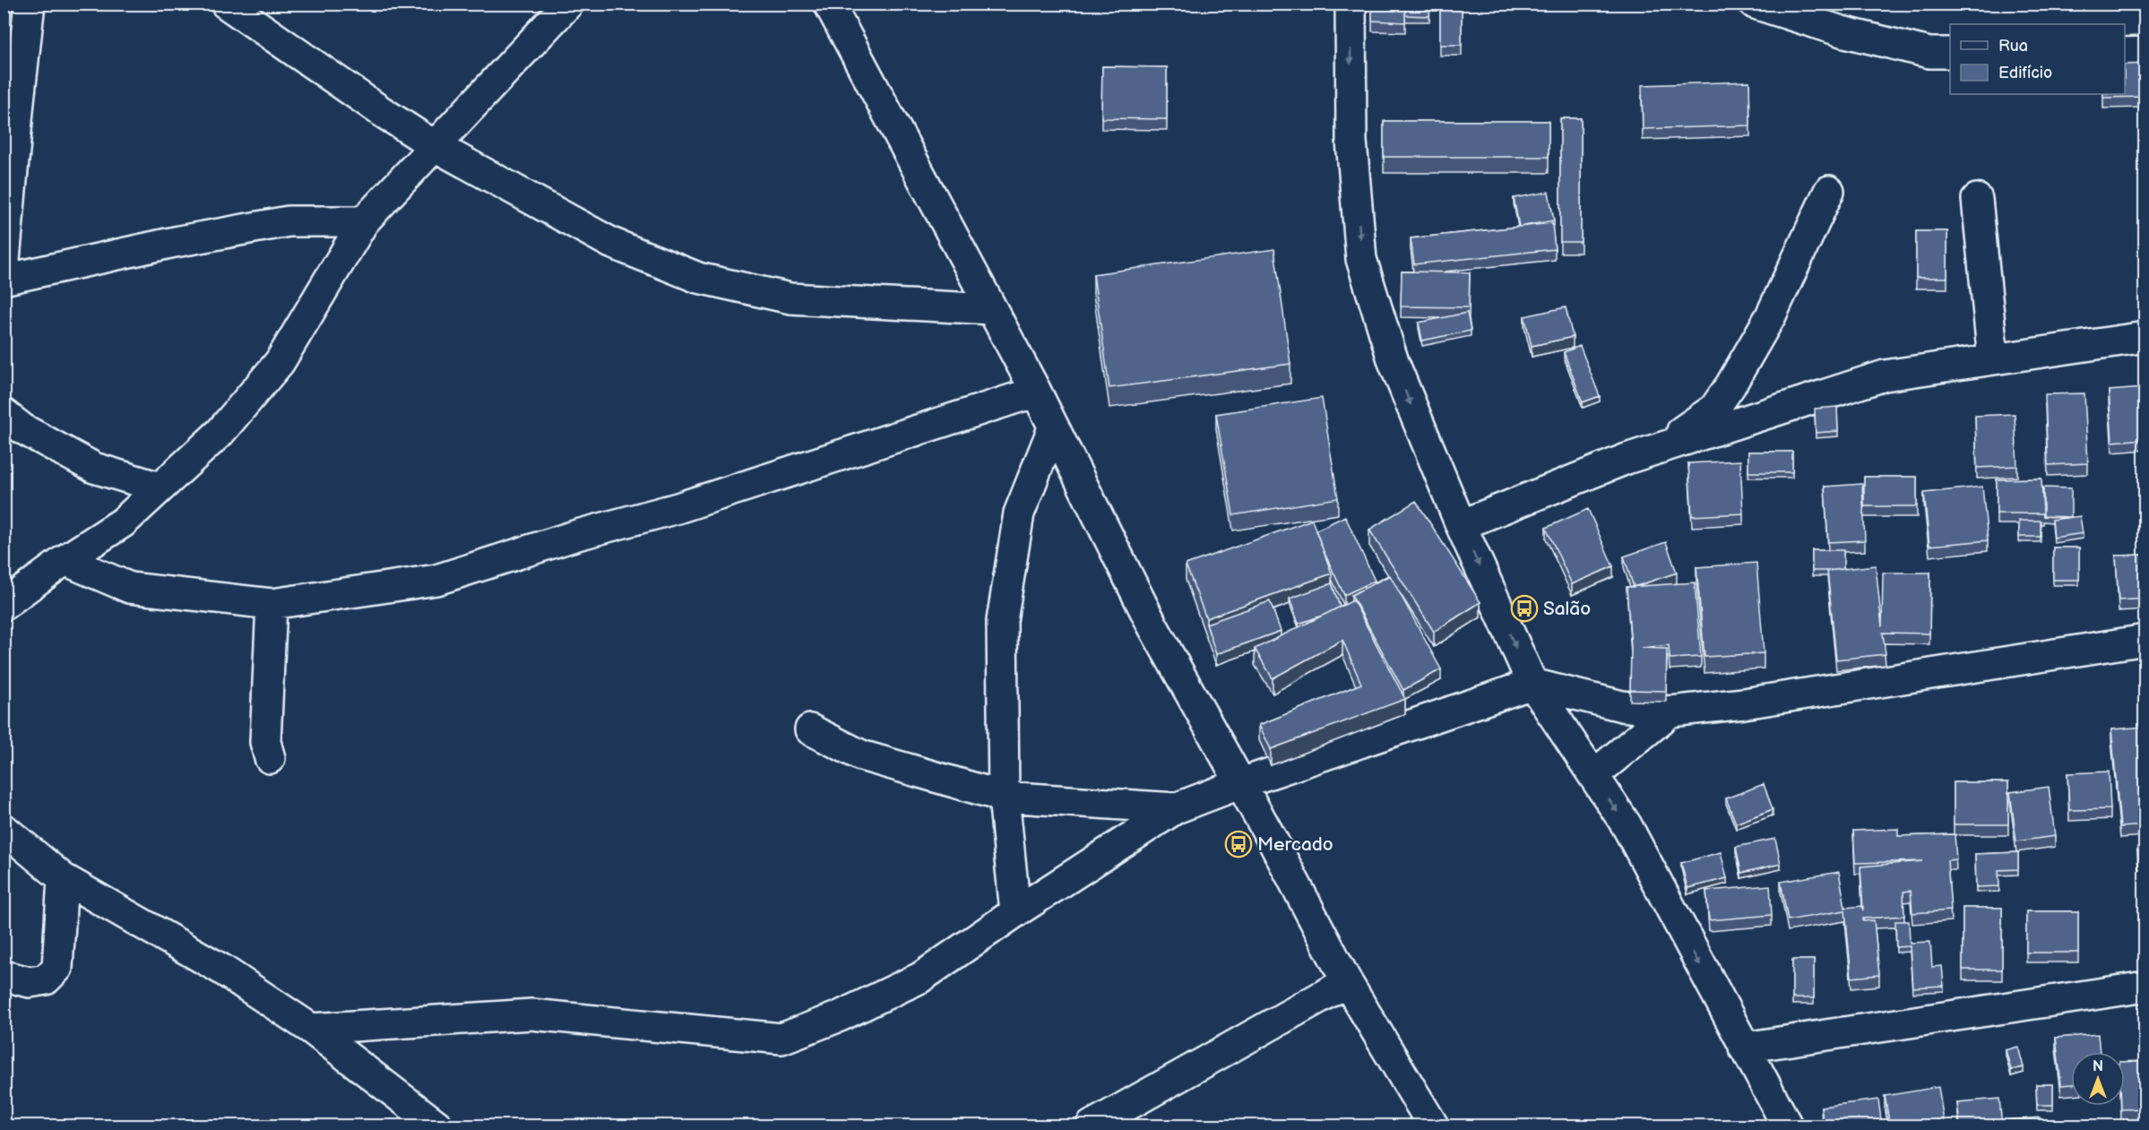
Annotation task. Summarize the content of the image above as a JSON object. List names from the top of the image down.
{
  "places": {
    "bus stop": ["Salão", "Mercado"]
  },
  "legend": ["Rua", "Edifício"],
  "north": "top"
}
